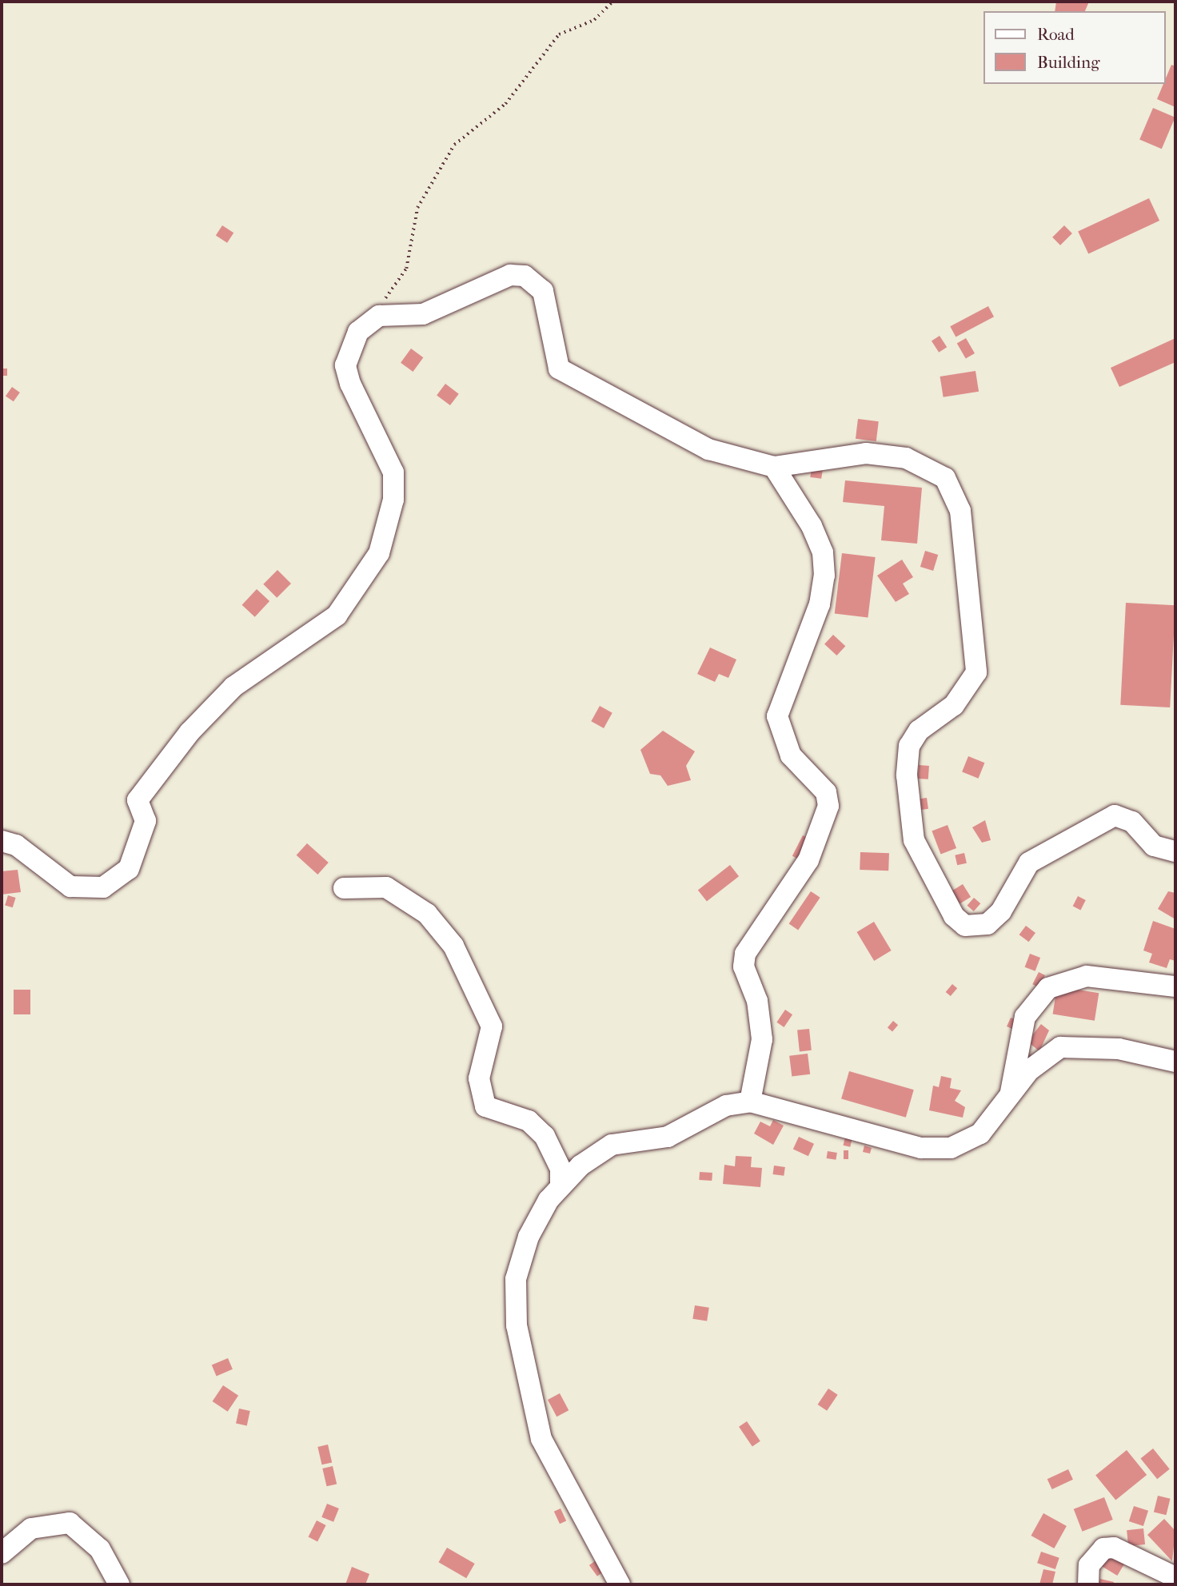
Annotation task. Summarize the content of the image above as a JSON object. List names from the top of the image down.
{
  "legend": ["Road", "Building"]
}
